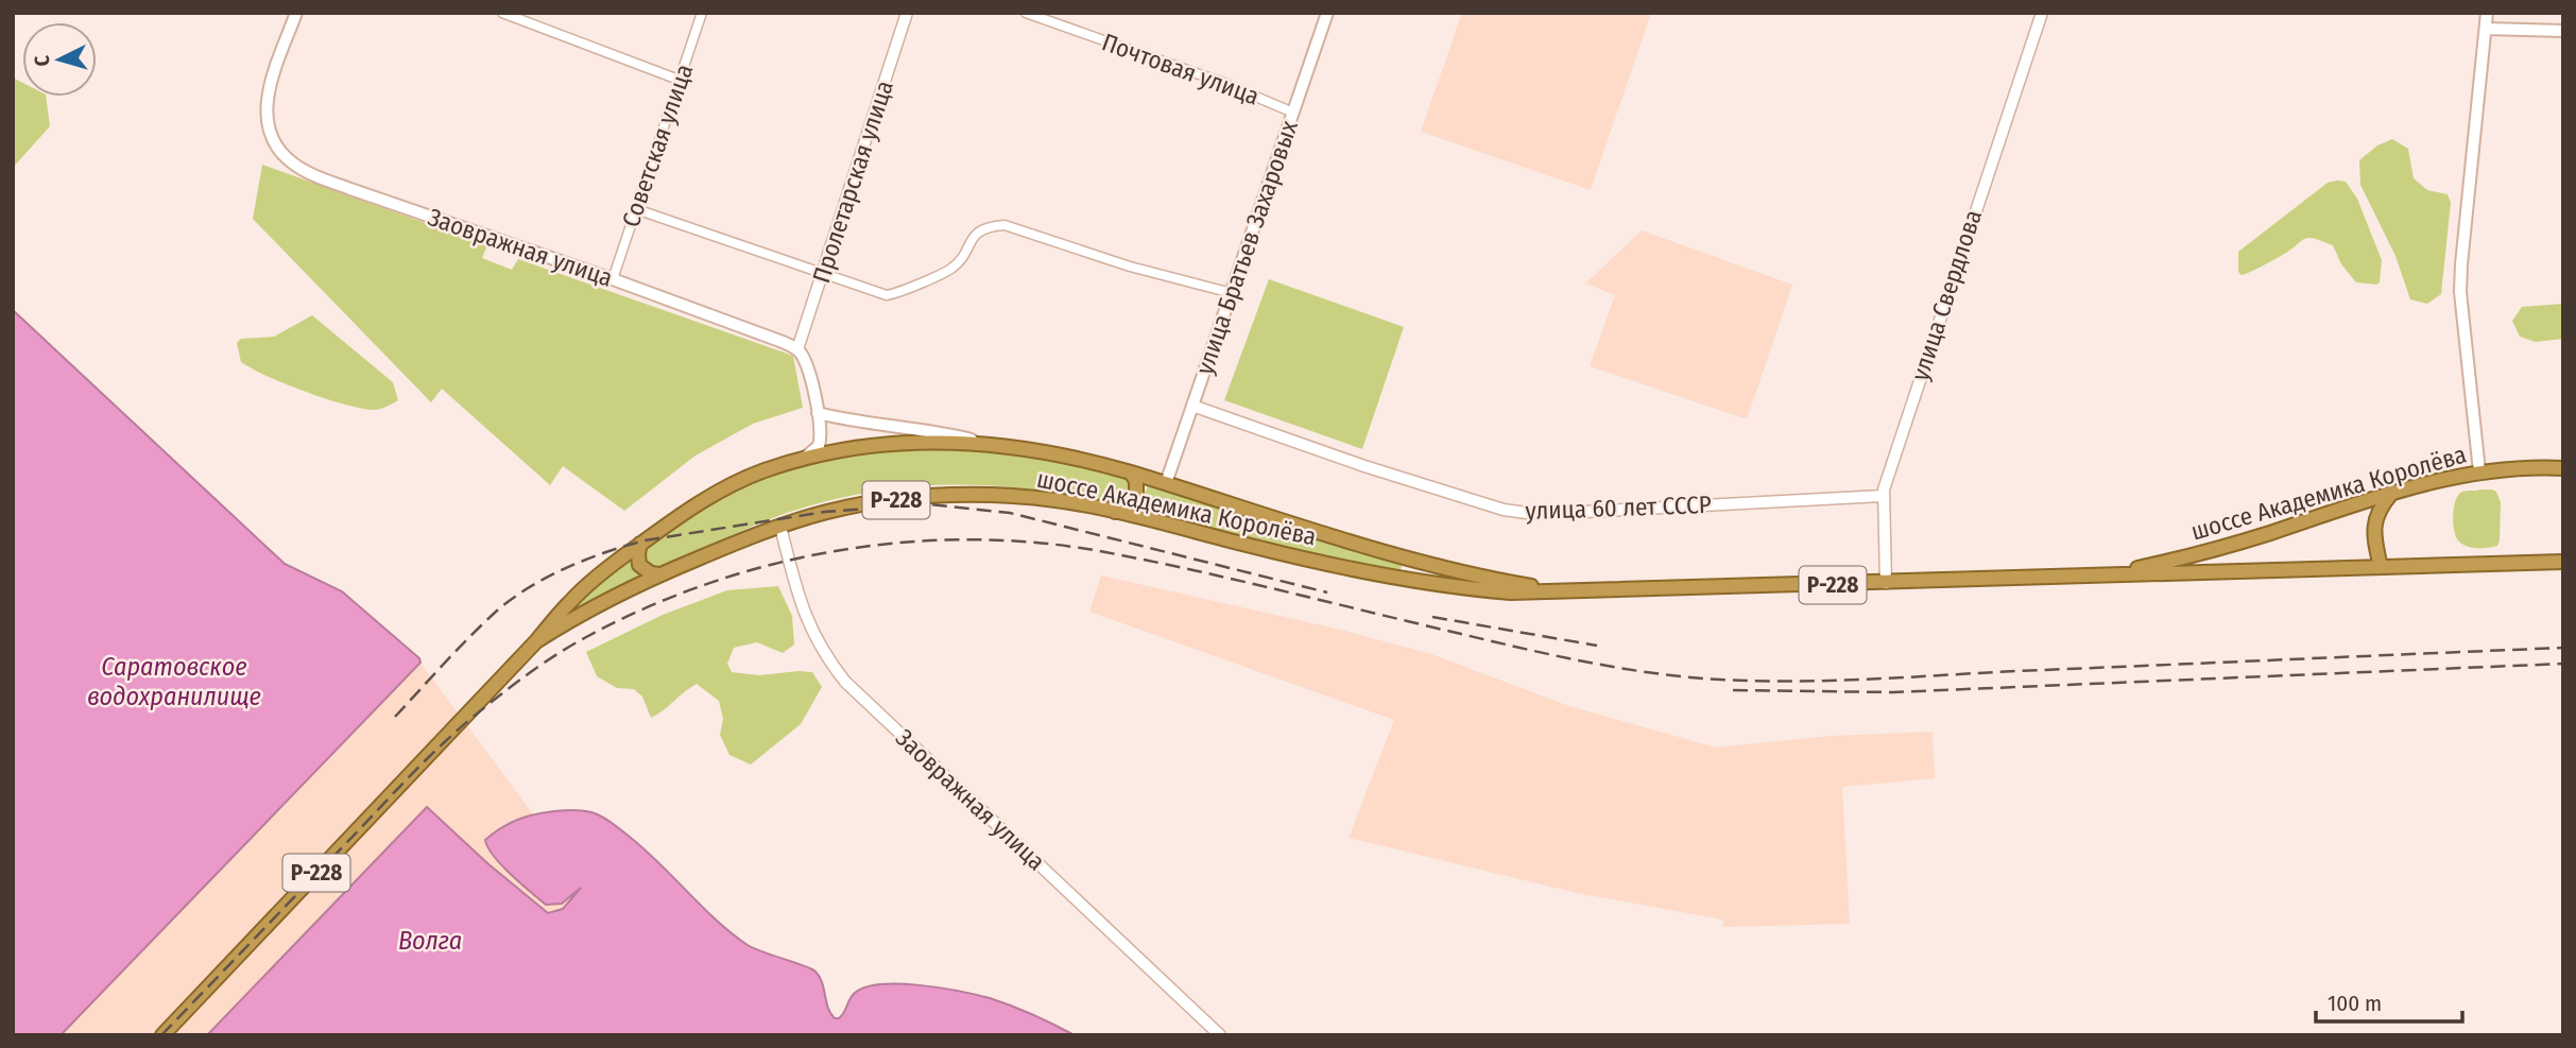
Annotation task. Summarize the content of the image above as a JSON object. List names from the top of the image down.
{
  "streets": {
    "highway": ["шоссе Академика Королёва", "Р-228"],
    "main road": ["Заовражная улица", "улица Братьев Захаровых"],
    "street": [
      "Почтовая улица",
      "Советская улица",
      "Пролетарская улица",
      "улица Свердлова",
      "улица 60 лет СССР"
    ]
  },
  "crossings": [
    ["Почтовая улица", "улица Братьев Захаровых"],
    ["Советская улица", "Заовражная улица"],
    ["Пролетарская улица", "Заовражная улица"],
    ["Заовражная улица", "шоссе Академика Королёва"],
    ["улица Братьев Захаровых", "шоссе Академика Королёва"],
    ["улица Братьев Захаровых", "улица 60 лет СССР"],
    ["улица Свердлова", "шоссе Академика Королёва"],
    ["улица Свердлова", "улица 60 лет СССР"],
    ["шоссе Академика Королёва", "Р-228"]
  ],
  "water": ["Саратовское водохранилище", "Волга"],
  "scale_bar": "100 m",
  "north": "left"
}
